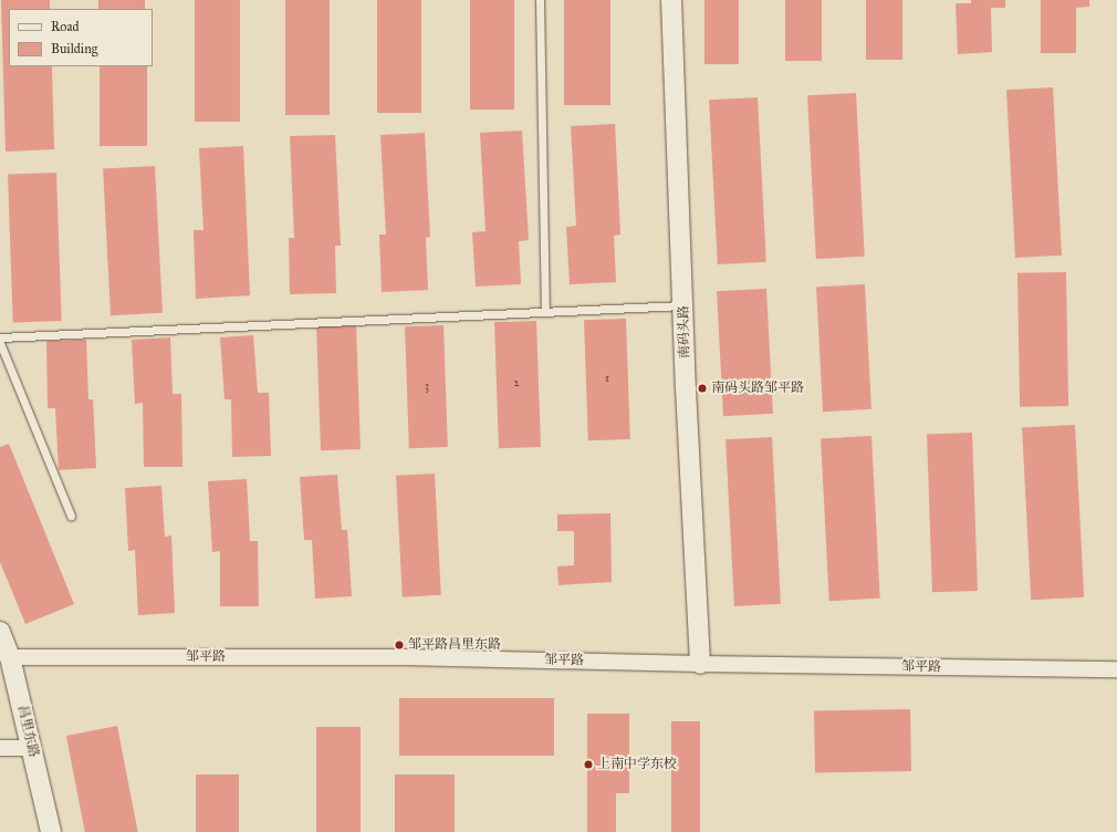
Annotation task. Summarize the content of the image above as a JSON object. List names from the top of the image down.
{
  "streets": {
    "street": ["南码头路", "邹平路", "昌里东路"]
  },
  "crossings": [
    ["南码头路", "邹平路"],
    ["邹平路", "昌里东路"]
  ],
  "places": ["南码头路邹平路", "邹平路昌里东路", "上南中学东校"],
  "house_numbers": ["1", "2", "3"],
  "legend": ["Road", "Building"]
}
